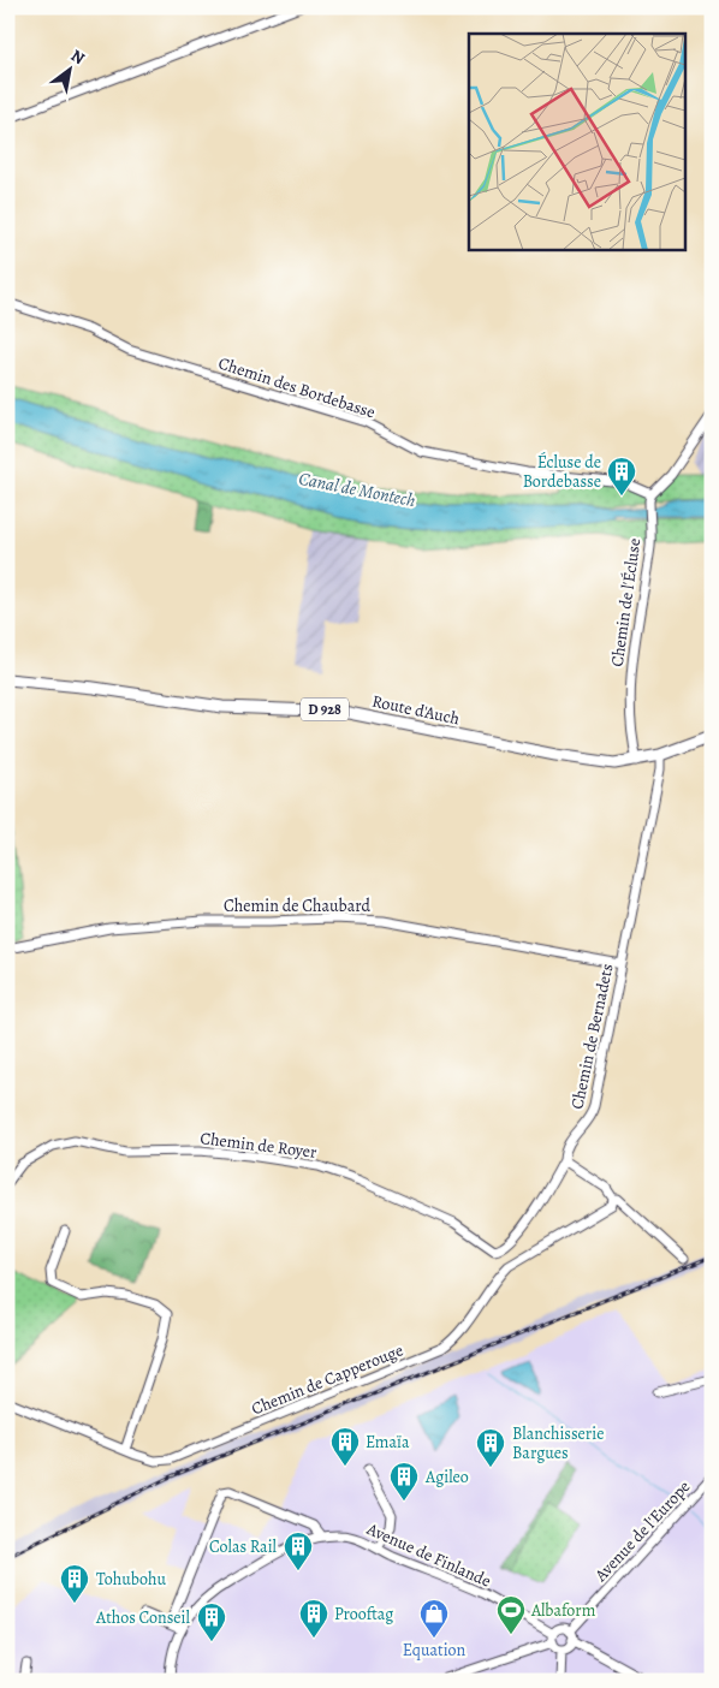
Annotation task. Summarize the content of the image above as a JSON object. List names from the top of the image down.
{
  "streets": {
    "main road": ["D 928", "Route d'Auch"],
    "street": [
      "Chemin des Bordebasse",
      "Chemin de l'Écluse",
      "Chemin de Chaubard",
      "Chemin de Bernadets",
      "Chemin de Royer",
      "Chemin de Capperouge",
      "Avenue de l'Europe",
      "Avenue de Finlande"
    ]
  },
  "crossings": [
    ["Chemin des Bordebasse", "Chemin de l'Écluse"],
    ["Chemin de l'Écluse", "D 928"],
    ["Chemin de l'Écluse", "Route d'Auch"],
    ["D 928", "Route d'Auch"],
    ["D 928", "Chemin de Bernadets"],
    ["Chemin de Chaubard", "Chemin de Bernadets"],
    ["Chemin de Bernadets", "Chemin de Royer"],
    ["Avenue de l'Europe", "Avenue de Finlande"]
  ],
  "water": ["Canal de Montech"],
  "places": {
    "building": [
      "Écluse de Bordebasse",
      "Emaïa",
      "Blanchisserie Bargues",
      "Agileo",
      "Colas Rail",
      "Tohubohu",
      "Prooftag",
      "Athos Conseil"
    ],
    "sports": ["Albaform"],
    "shop": ["Equation"]
  },
  "north": "top right"
}
